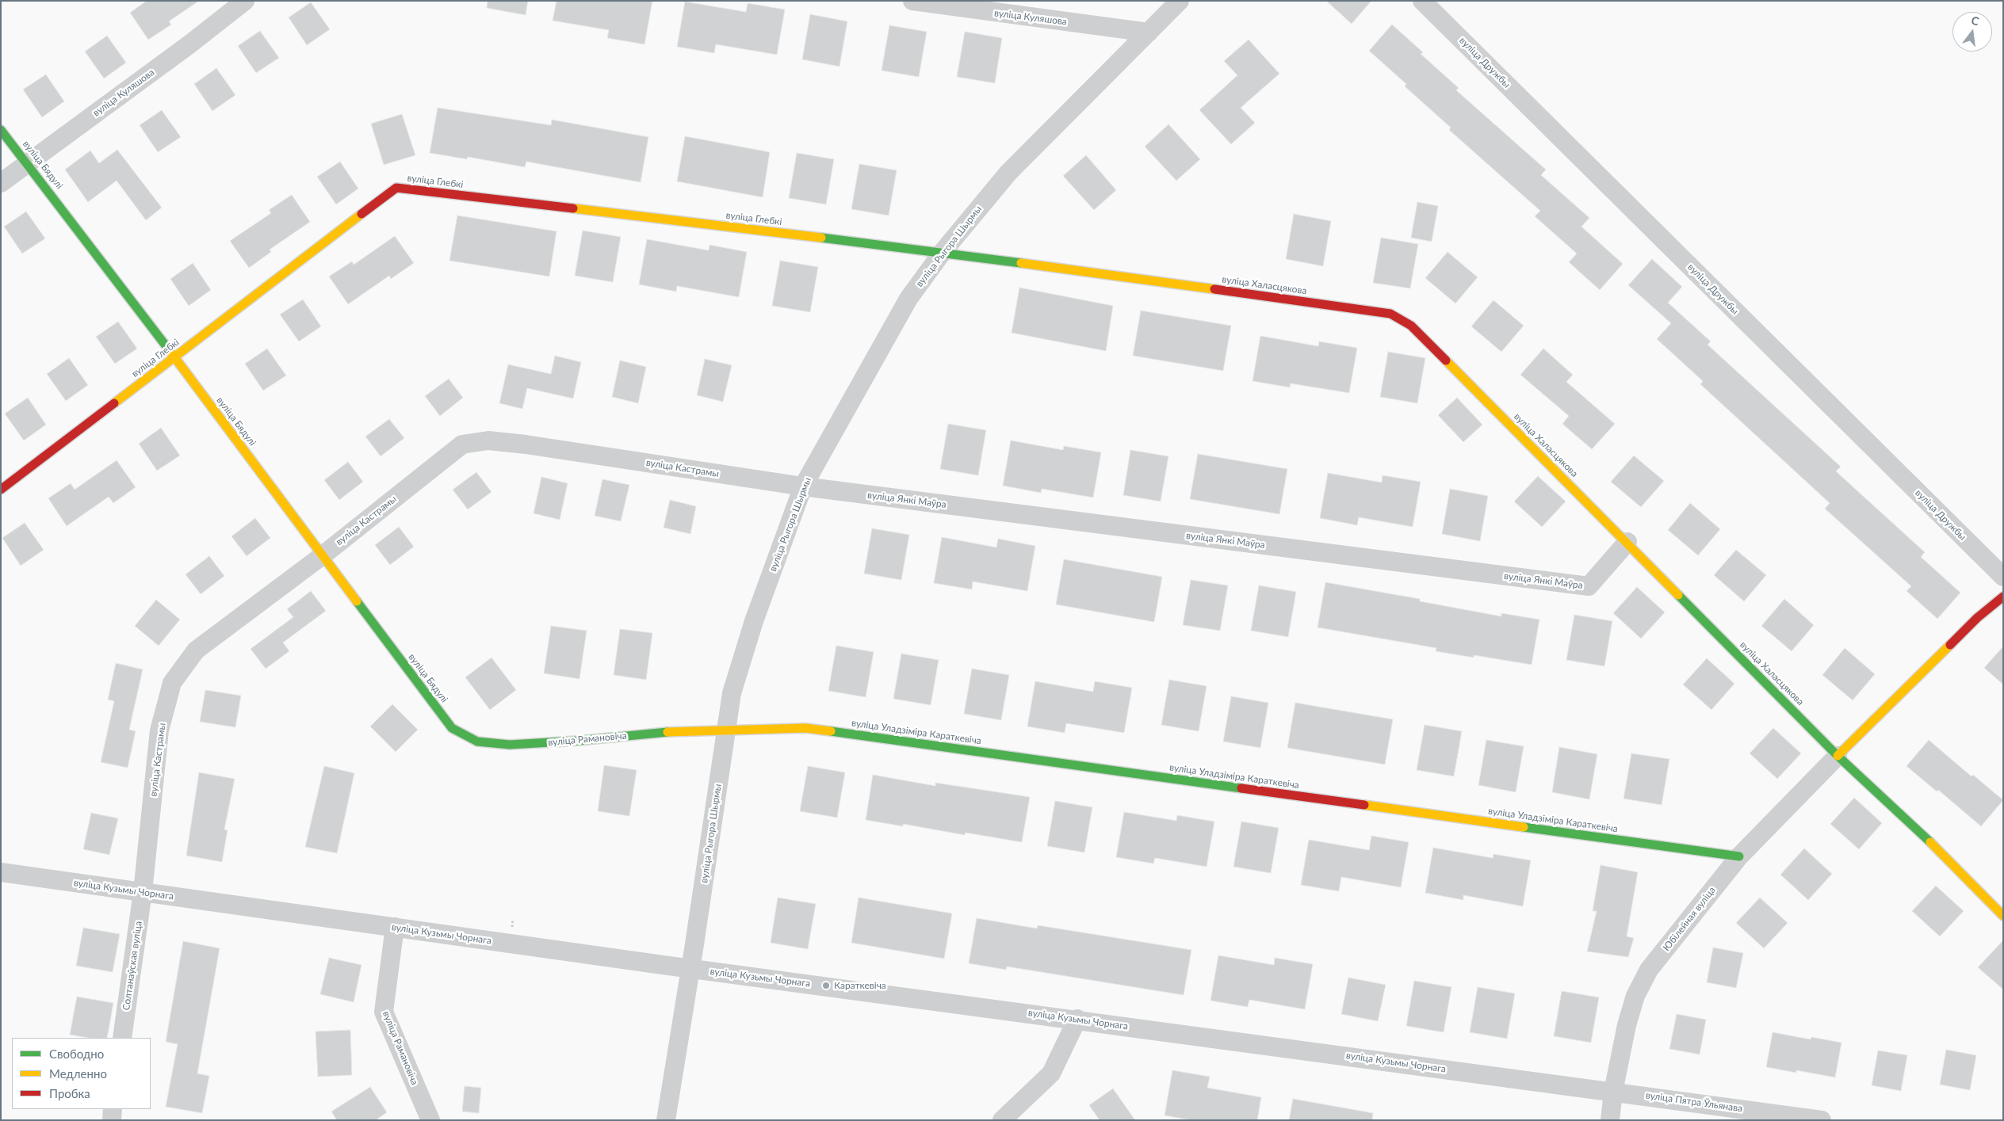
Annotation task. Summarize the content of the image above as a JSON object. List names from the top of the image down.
{
  "streets": {
    "street": [
      "вуліца Куляшова",
      "вуліца Дружбы",
      "вуліца Бядулі",
      "вуліца Глебкі",
      "вуліца Рыгора Шырмы",
      "вуліца Халасцякова",
      "вуліца Кастрамы",
      "вуліца Янкі Маўра",
      "вуліца Уладзіміра Караткевіча",
      "вуліца Рамановіча",
      "вуліца Кузьмы Чорнага",
      "Юбілейная вуліца",
      "Солтанаўская вуліца",
      "вуліца Пятра Ўльянава"
    ]
  },
  "crossings": [
    ["вуліца Куляшова", "вуліца Бядулі"],
    ["вуліца Куляшова", "вуліца Рыгора Шырмы"],
    ["вуліца Бядулі", "вуліца Глебкі"],
    ["вуліца Бядулі", "вуліца Кастрамы"],
    ["вуліца Бядулі", "вуліца Рамановіча"],
    ["вуліца Глебкі", "вуліца Рыгора Шырмы"],
    ["вуліца Глебкі", "вуліца Халасцякова"],
    ["вуліца Рыгора Шырмы", "вуліца Халасцякова"],
    ["вуліца Рыгора Шырмы", "вуліца Кастрамы"],
    ["вуліца Рыгора Шырмы", "вуліца Янкі Маўра"],
    ["вуліца Рыгора Шырмы", "вуліца Уладзіміра Караткевіча"],
    ["вуліца Рыгора Шырмы", "вуліца Рамановіча"],
    ["вуліца Рыгора Шырмы", "вуліца Кузьмы Чорнага"],
    ["вуліца Халасцякова", "вуліца Янкі Маўра"],
    ["вуліца Халасцякова", "Юбілейная вуліца"],
    ["вуліца Кастрамы", "вуліца Янкі Маўра"],
    ["вуліца Кастрамы", "вуліца Кузьмы Чорнага"],
    ["вуліца Кастрамы", "Солтанаўская вуліца"],
    ["вуліца Уладзіміра Караткевіча", "вуліца Рамановіча"],
    ["вуліца Уладзіміра Караткевіча", "Юбілейная вуліца"],
    ["вуліца Рамановіча", "вуліца Кузьмы Чорнага"],
    ["вуліца Кузьмы Чорнага", "Юбілейная вуліца"],
    ["вуліца Кузьмы Чорнага", "Солтанаўская вуліца"],
    ["вуліца Кузьмы Чорнага", "вуліца Пятра Ўльянава"],
    ["Юбілейная вуліца", "вуліца Пятра Ўльянава"]
  ],
  "places": ["Караткевіча"],
  "legend": ["Свободно", "Медленно", "Пробка"],
  "north": "top"
}
